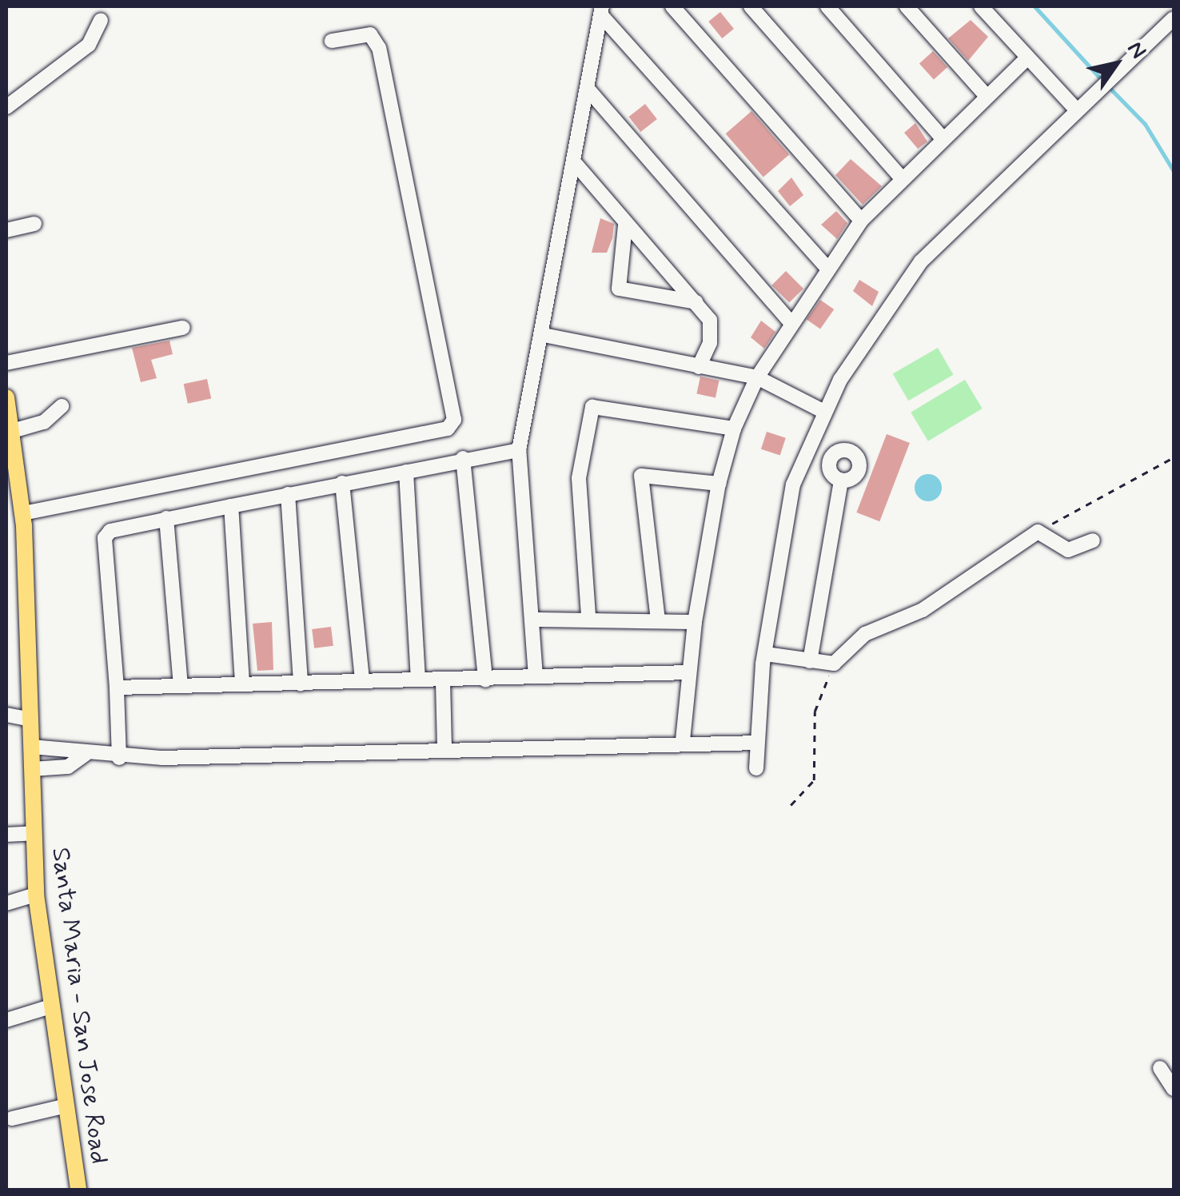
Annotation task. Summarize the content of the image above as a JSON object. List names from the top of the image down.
{
  "streets": {
    "main road": ["Santa Maria - San Jose Road"]
  },
  "north": "top right"
}
